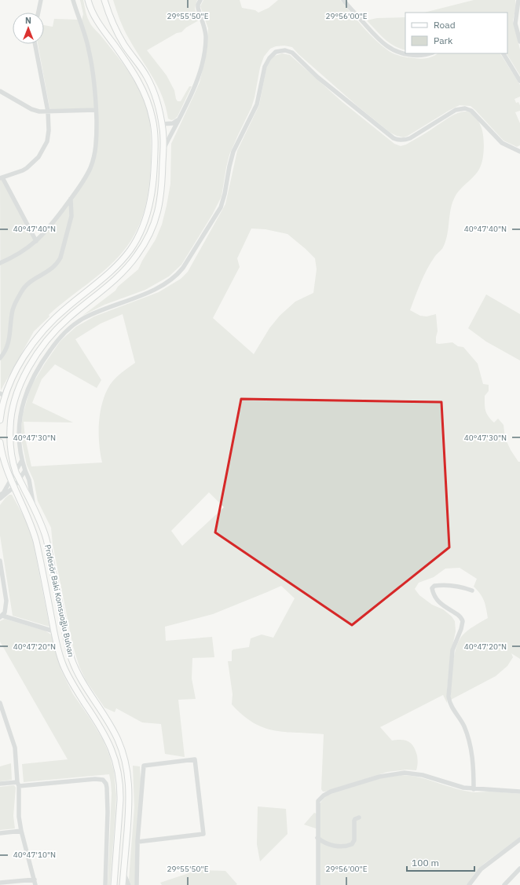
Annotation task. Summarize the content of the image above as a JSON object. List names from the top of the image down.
{
  "streets": {
    "main road": ["Profesör Baki Komsuoğlu Bulvarı"]
  },
  "legend": ["Road", "Park"],
  "scale_bar": "100 m",
  "north": "top",
  "coordinates": [
    "29°55'50\"E",
    "29°56'00\"E",
    "40°47'40\"N",
    "40°47'30\"N",
    "40°47'20\"N",
    "40°47'10\"N"
  ]
}
